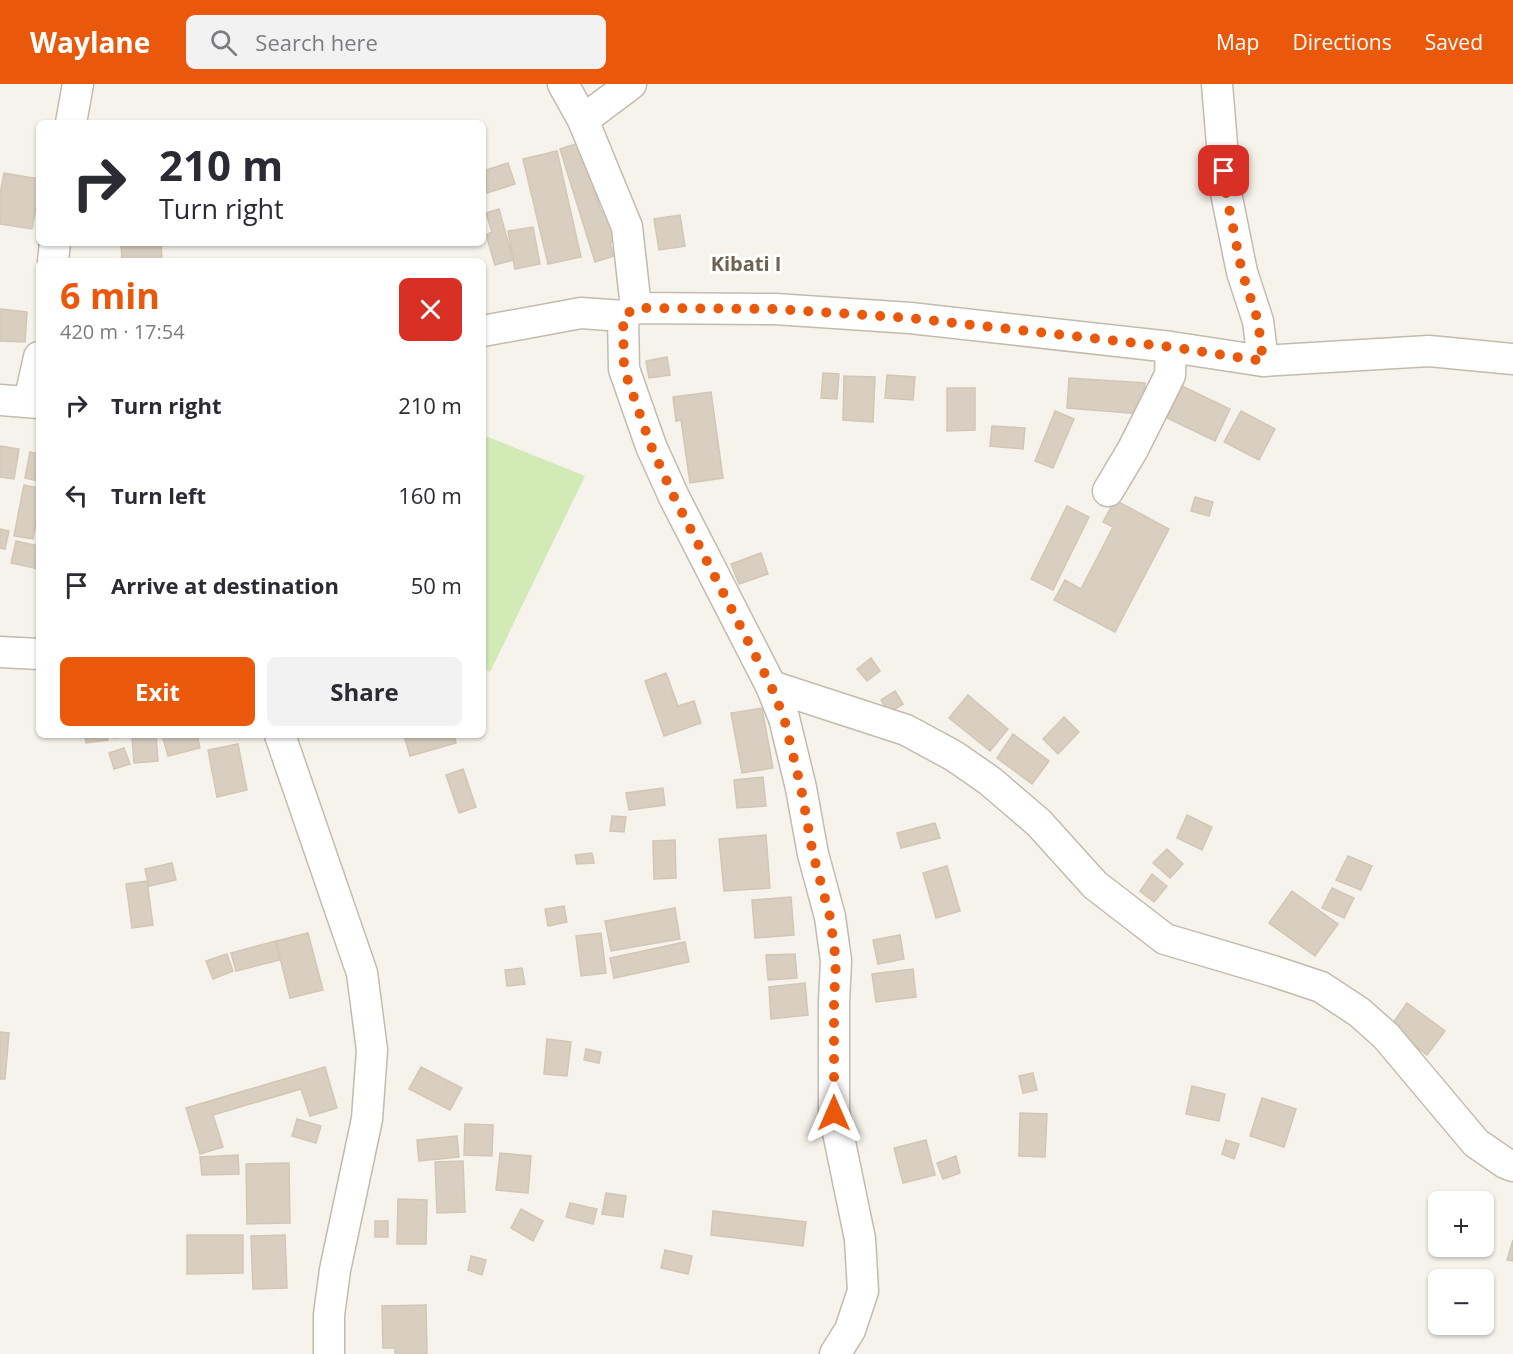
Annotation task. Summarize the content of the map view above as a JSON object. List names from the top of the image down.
{
  "districts": ["Kibati I"],
  "page": {
    "header": "Waylane",
    "search": "Search here",
    "nav": ["Map", "Directions", "Saved"],
    "turn": ["210 m", "Turn right"],
    "heading": ["6 min", "420 m · 17:54"],
    "list": [
      {
        "name": "Turn right",
        "value": "210 m"
      },
      {
        "name": "Turn left",
        "value": "160 m"
      },
      {
        "name": "Arrive at destination",
        "value": "50 m"
      }
    ],
    "buttons": ["Exit", "Share"],
    "map_buttons": ["+", "−"]
  }
}
